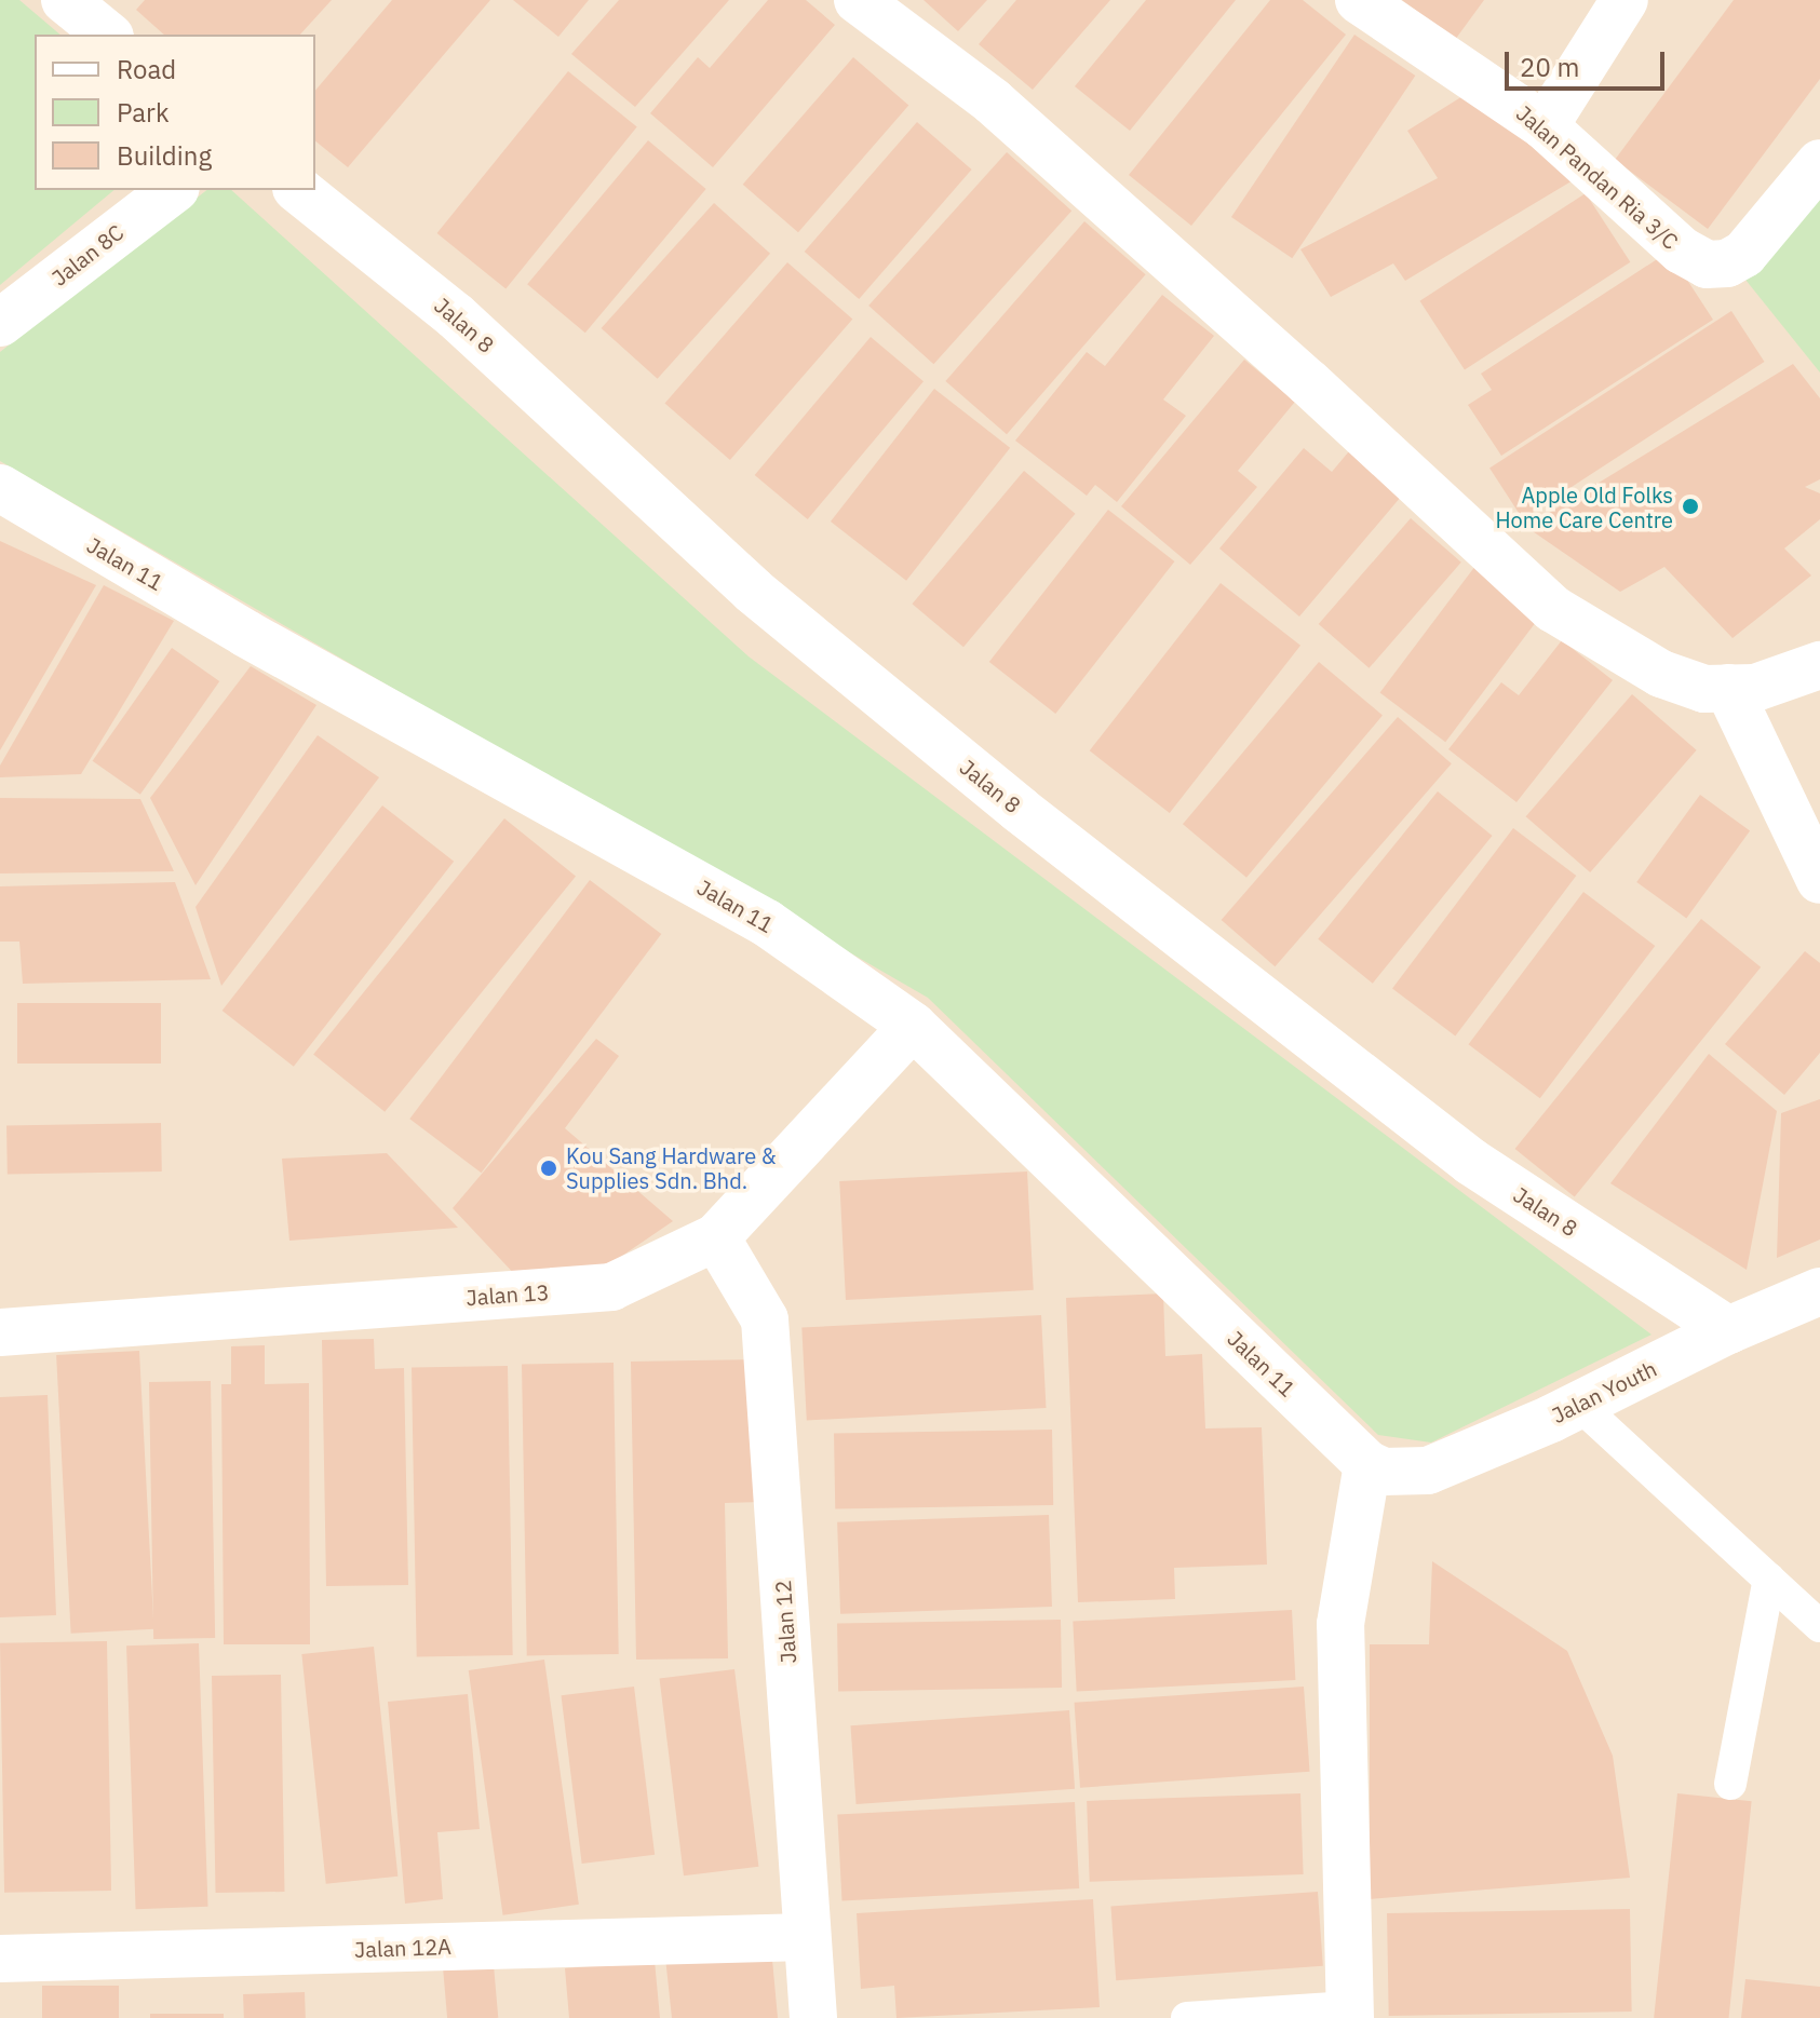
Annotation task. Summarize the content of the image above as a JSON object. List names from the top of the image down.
{
  "streets": {
    "street": [
      "Jalan Pandan Ria 3/C",
      "Jalan 8C",
      "Jalan 8",
      "Jalan 11",
      "Jalan 13",
      "Jalan Youth",
      "Jalan 12",
      "Jalan 12A"
    ]
  },
  "crossings": [
    ["Jalan 8", "Jalan Youth"],
    ["Jalan 11", "Jalan 13"],
    ["Jalan 11", "Jalan Youth"],
    ["Jalan 13", "Jalan 12"],
    ["Jalan 12", "Jalan 12A"]
  ],
  "places": ["Apple Old Folks Home Care Centre", "Kou Sang Hardware & Supplies Sdn. Bhd."],
  "legend": ["Road", "Park", "Building"],
  "scale_bar": "20 m"
}
